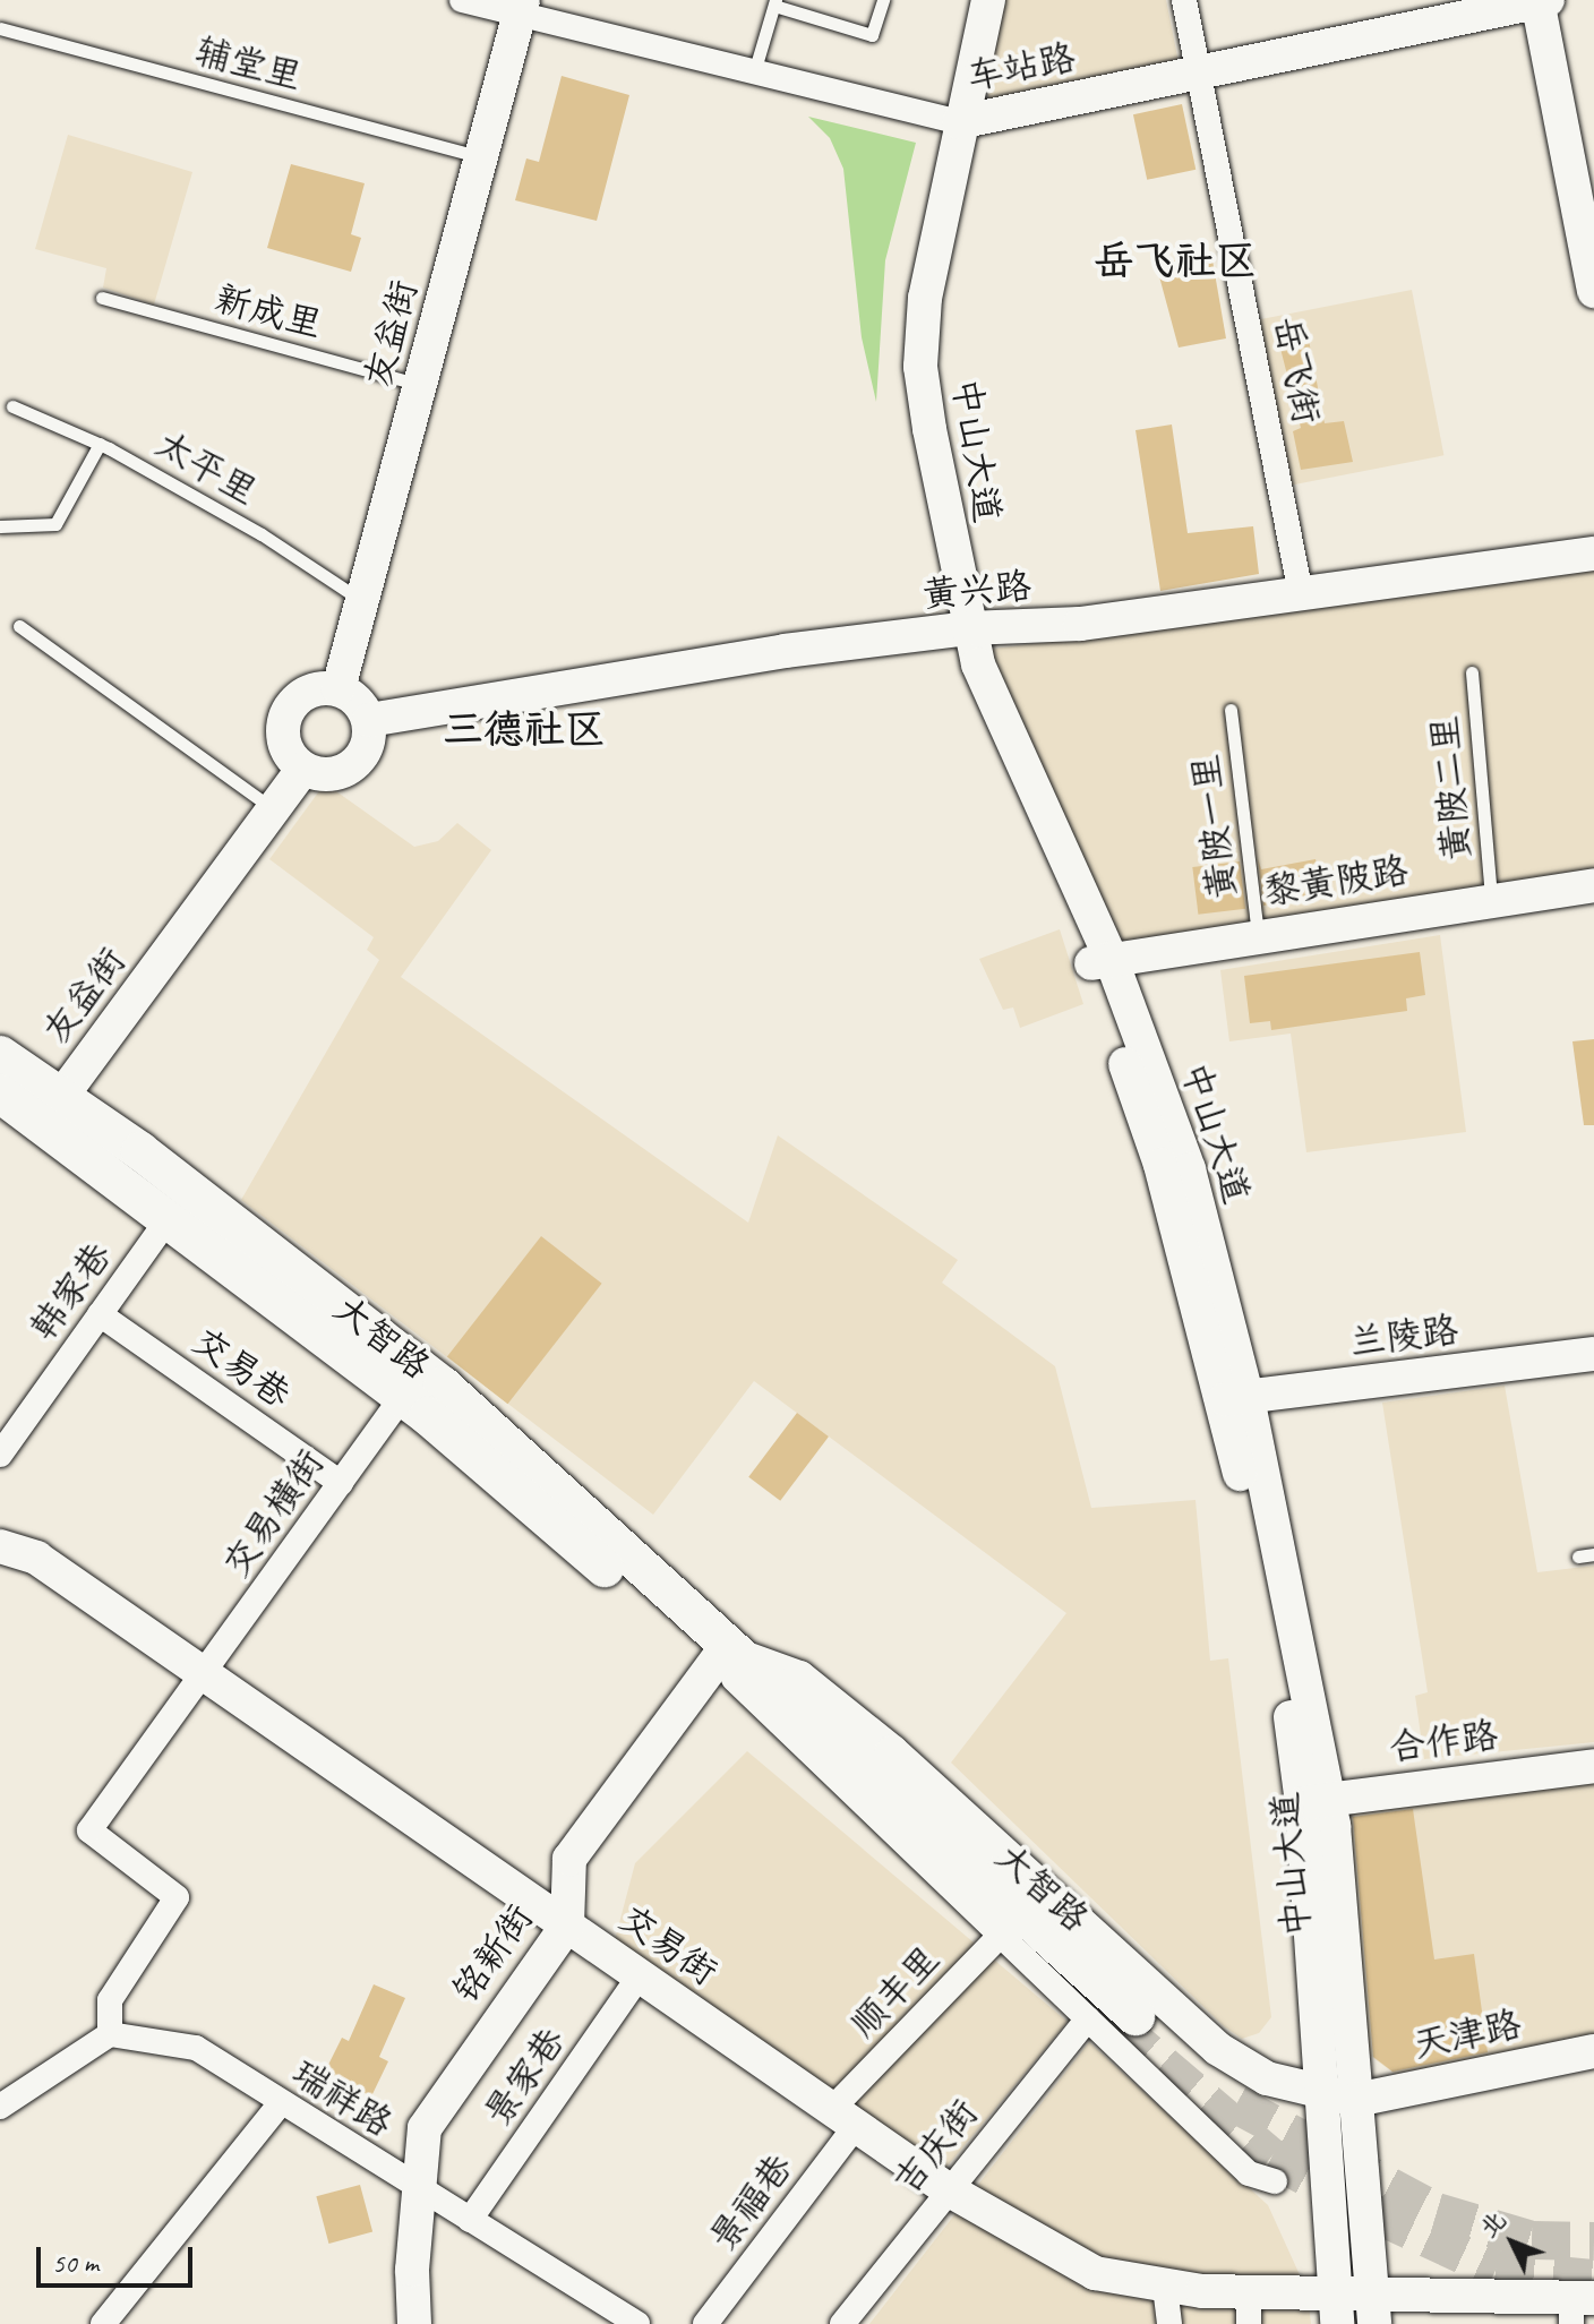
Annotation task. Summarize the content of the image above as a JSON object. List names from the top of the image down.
{
  "streets": {
    "main road": ["大智路"],
    "street": [
      "车站路",
      "友益街",
      "岳飞街",
      "中山大道",
      "黄兴路",
      "黎黄陂路",
      "韩家巷",
      "兰陵路",
      "交易巷",
      "交易横街",
      "合作路",
      "交易街",
      "铭新街",
      "顺丰里",
      "天津路",
      "景家巷",
      "瑞祥路",
      "吉庆街",
      "景福巷"
    ],
    "lane": [
      "辅堂里",
      "新成里",
      "太平里",
      "黄陂二里",
      "黄陂一里"
    ]
  },
  "crossings": [
    ["辅堂里", "友益街"],
    ["车站路", "友益街"],
    ["车站路", "岳飞街"],
    ["车站路", "中山大道"],
    ["新成里", "友益街"],
    ["友益街", "太平里"],
    ["友益街", "黄兴路"],
    ["友益街", "大智路"],
    ["岳飞街", "黄兴路"],
    ["中山大道", "黄兴路"],
    ["中山大道", "黎黄陂路"],
    ["中山大道", "兰陵路"],
    ["中山大道", "大智路"],
    ["中山大道", "合作路"],
    ["中山大道", "交易街"],
    ["中山大道", "天津路"],
    ["黄陂二里", "黎黄陂路"],
    ["黄陂一里", "黎黄陂路"],
    ["韩家巷", "大智路"],
    ["韩家巷", "交易巷"],
    ["大智路", "交易横街"],
    ["大智路", "铭新街"],
    ["大智路", "顺丰里"],
    ["大智路", "天津路"],
    ["大智路", "吉庆街"],
    ["交易巷", "交易横街"],
    ["交易横街", "交易街"],
    ["交易横街", "瑞祥路"],
    ["交易街", "铭新街"],
    ["交易街", "顺丰里"],
    ["交易街", "景家巷"],
    ["交易街", "吉庆街"],
    ["交易街", "景福巷"],
    ["铭新街", "瑞祥路"],
    ["顺丰里", "景福巷"],
    ["景家巷", "瑞祥路"]
  ],
  "districts": ["岳飞社区", "三德社区"],
  "scale_bar": "50 m",
  "north": "top left"
}
